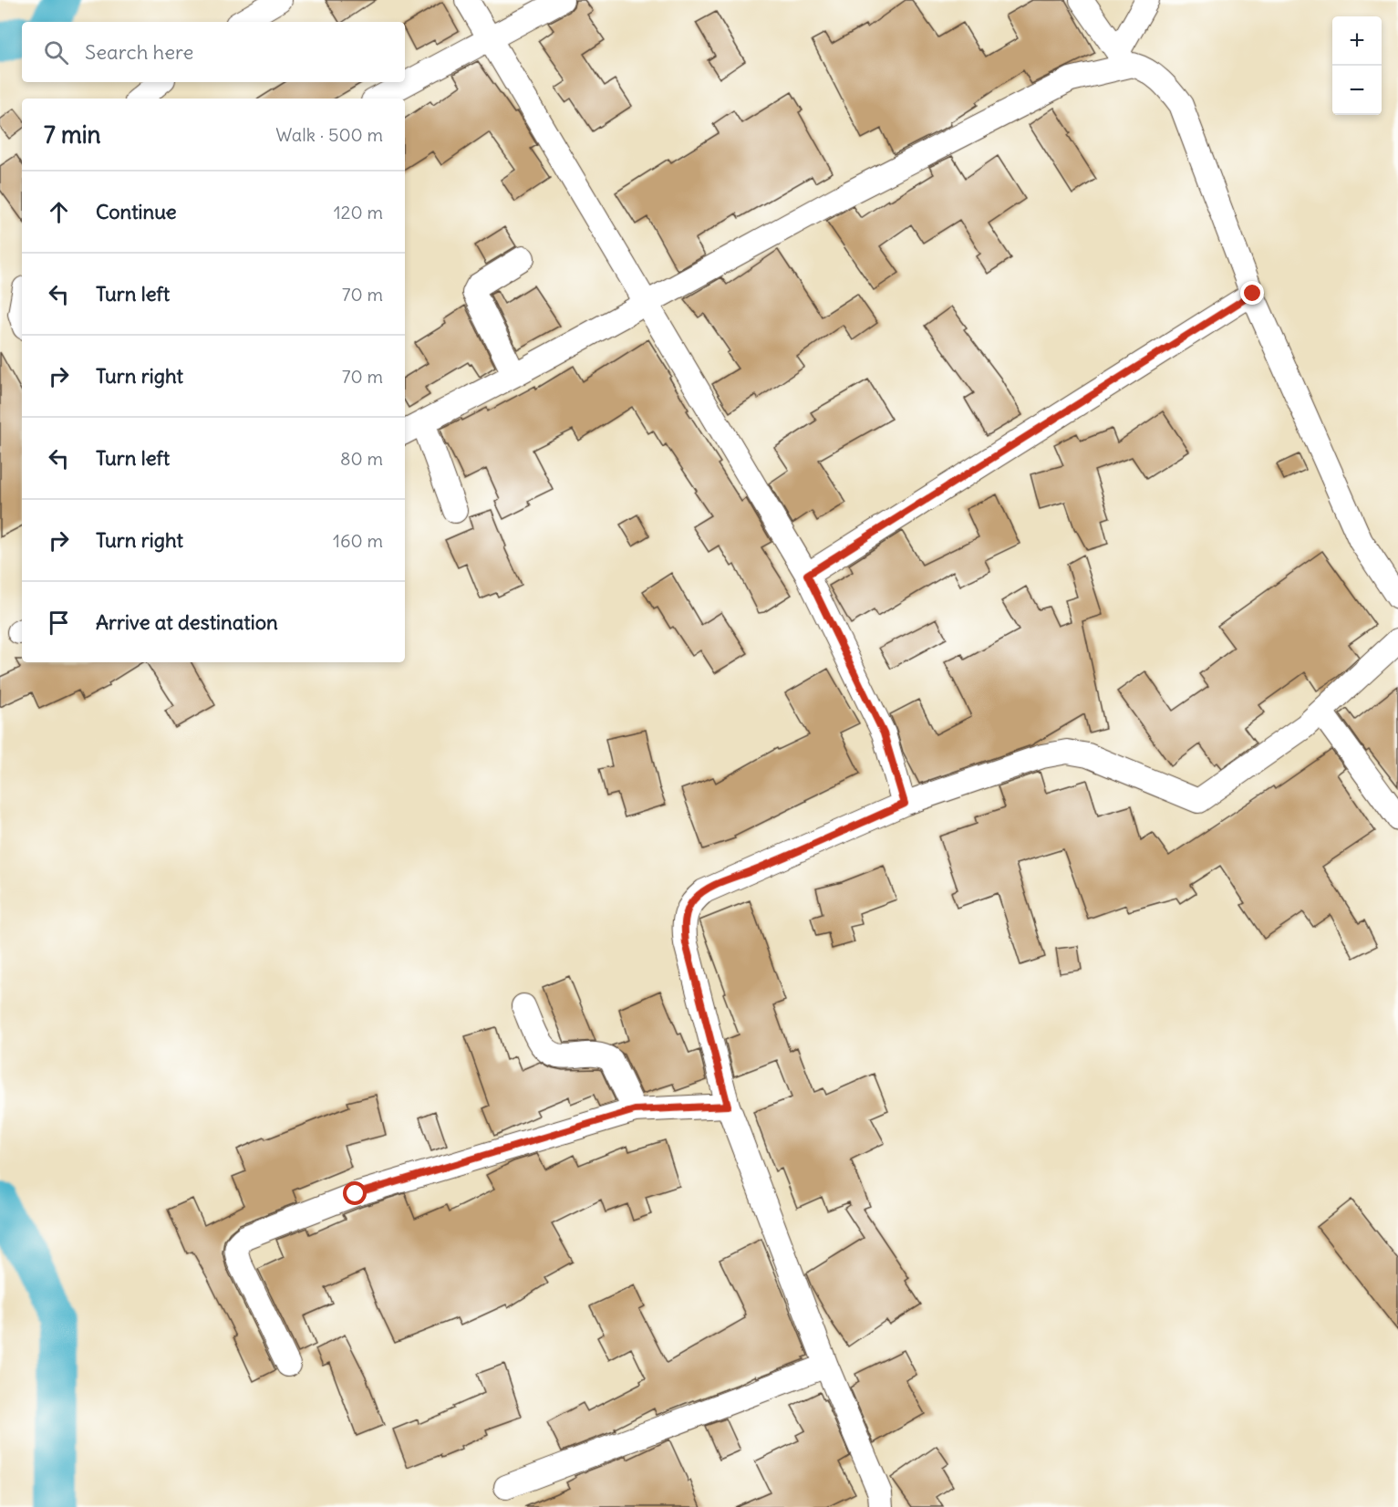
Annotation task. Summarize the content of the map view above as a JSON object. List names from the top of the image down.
{
  "page": {
    "map_buttons": ["+", "−"],
    "search": "Search here",
    "heading": ["7 min", "Walk · 500 m"],
    "list": [
      ["Continue", "120 m"],
      ["Turn left", "70 m"],
      ["Turn right", "70 m"],
      ["Turn left", "80 m"],
      ["Turn right", "160 m"],
      "Arrive at destination"
    ]
  }
}
